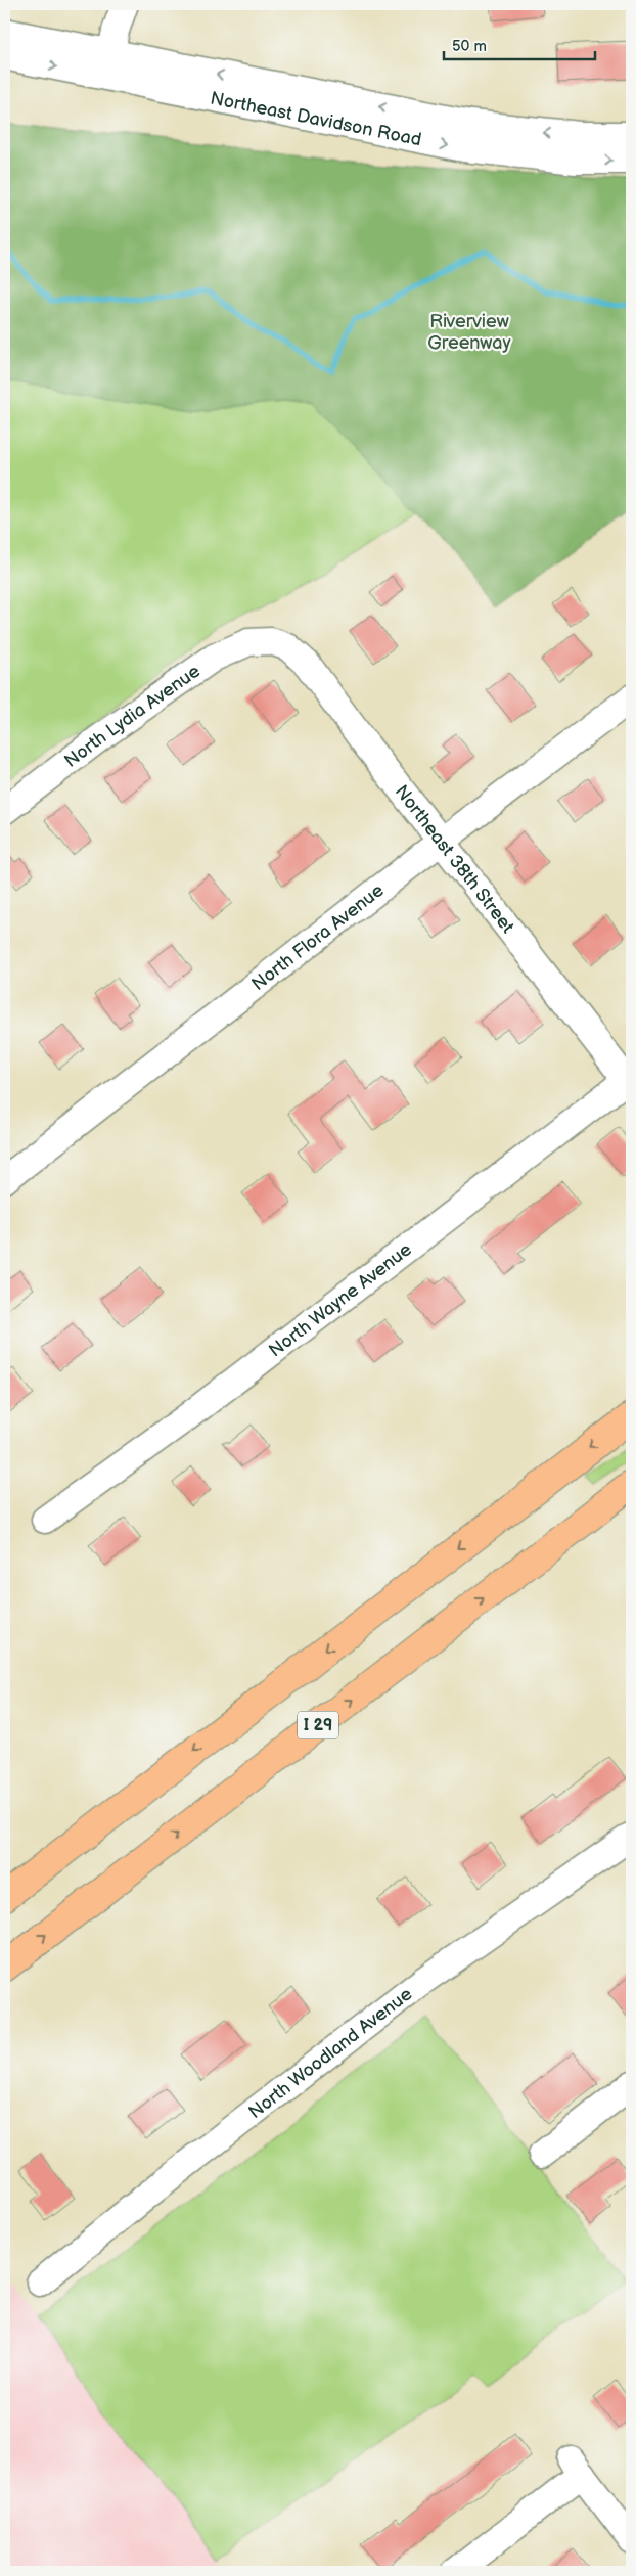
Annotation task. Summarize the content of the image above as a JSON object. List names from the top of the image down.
{
  "streets": {
    "highway": ["I 29"],
    "street": [
      "Northeast Davidson Road",
      "North Lydia Avenue",
      "Northeast 38th Street",
      "North Flora Avenue",
      "North Wayne Avenue",
      "North Woodland Avenue"
    ]
  },
  "crossings": [
    ["North Lydia Avenue", "Northeast 38th Street"],
    ["Northeast 38th Street", "North Flora Avenue"],
    ["Northeast 38th Street", "North Wayne Avenue"]
  ],
  "parks": ["Riverview Greenway"],
  "scale_bar": "50 m"
}
